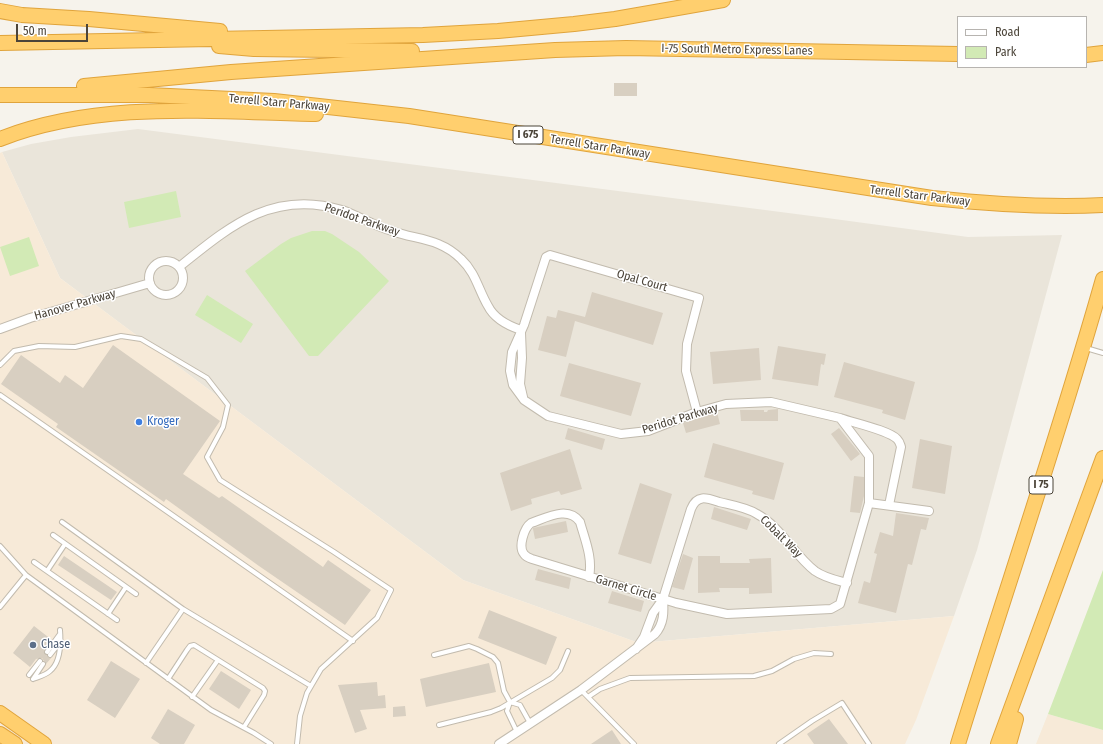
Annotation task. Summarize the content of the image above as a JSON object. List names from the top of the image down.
{
  "streets": {
    "highway": [
      "I-75 South Metro Express Lanes",
      "Terrell Starr Parkway",
      "I 675",
      "I 75"
    ],
    "street": [
      "Peridot Parkway",
      "Opal Court",
      "Hanover Parkway",
      "Cobalt Way",
      "Garnet Circle"
    ]
  },
  "crossings": [
    ["Peridot Parkway", "Opal Court"],
    ["Peridot Parkway", "Hanover Parkway"],
    ["Cobalt Way", "Garnet Circle"]
  ],
  "places": ["Kroger", "Chase"],
  "legend": ["Road", "Park"],
  "scale_bar": "50 m"
}
